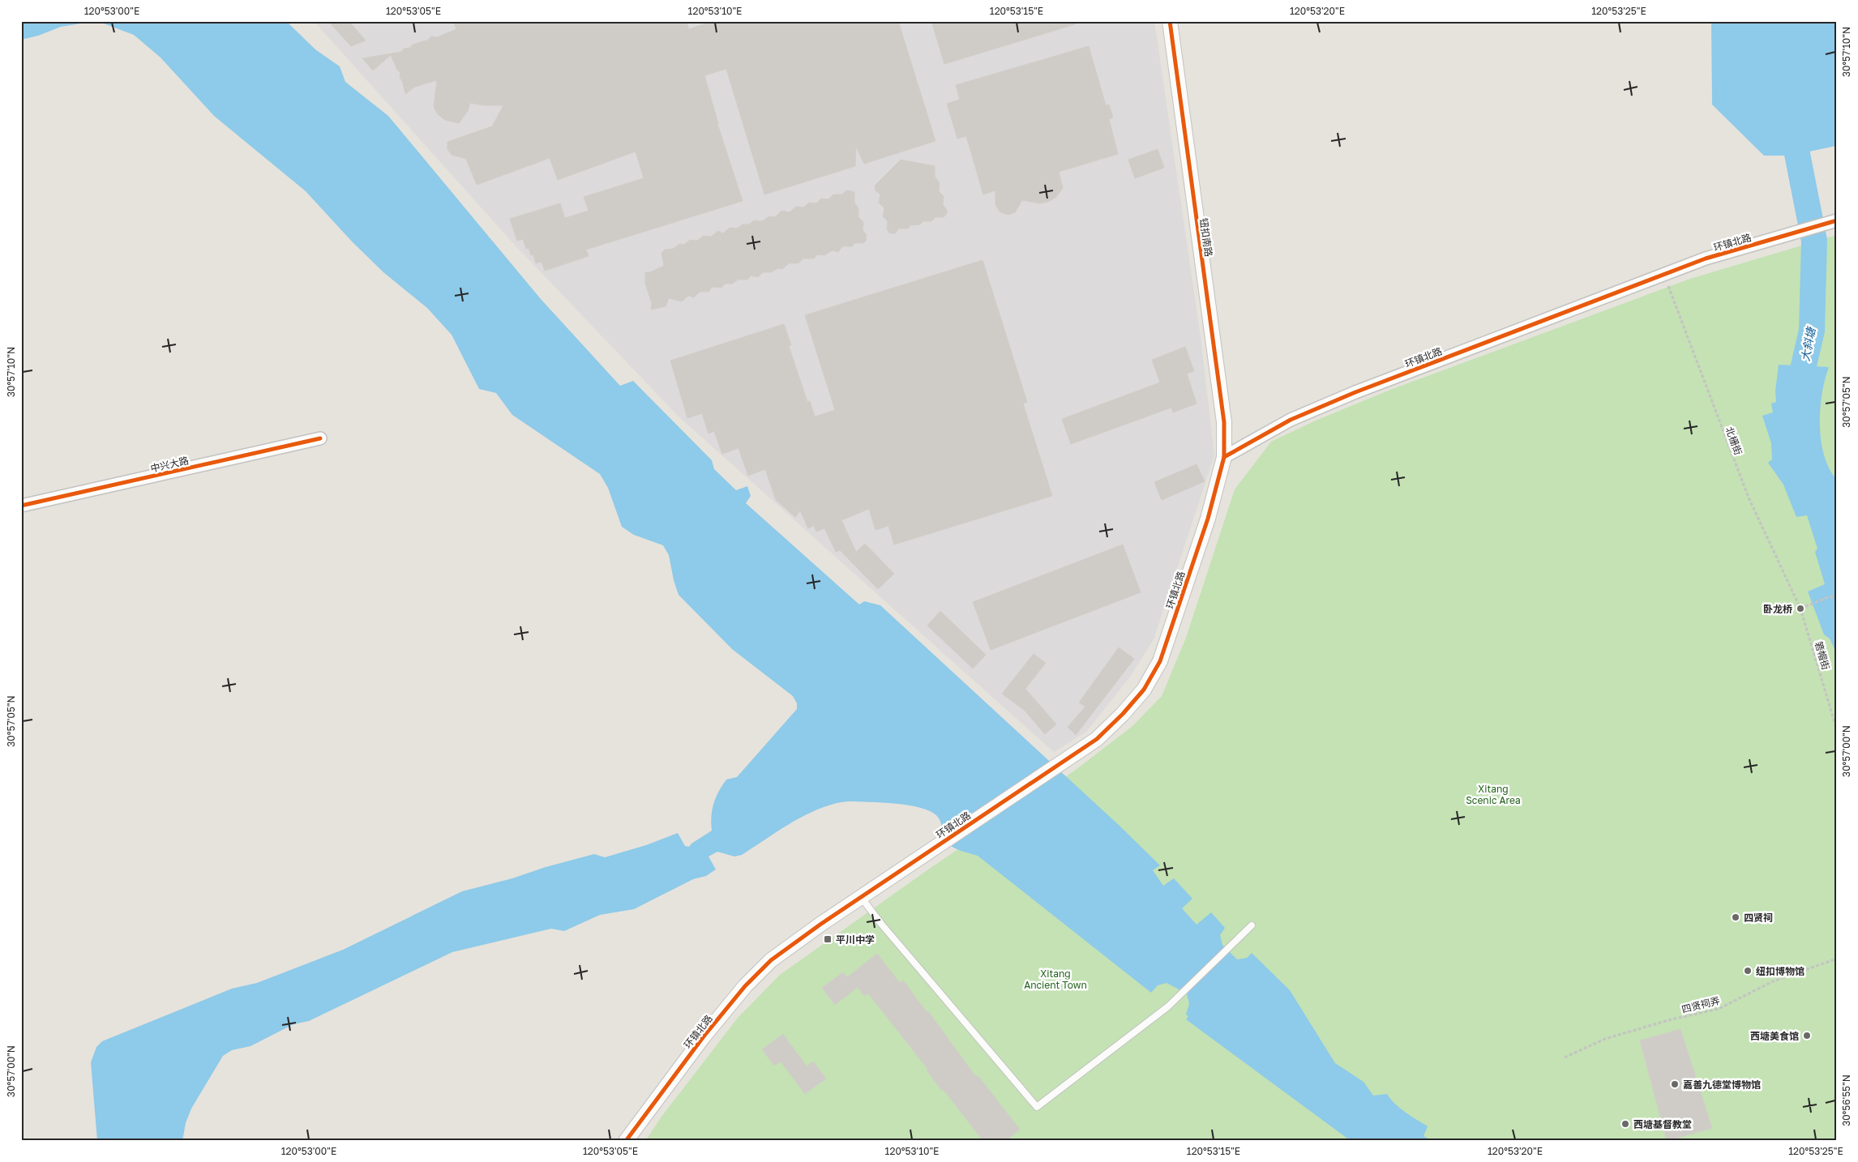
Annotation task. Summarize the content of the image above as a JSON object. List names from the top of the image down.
{
  "streets": {
    "street": ["钮扣南路", "环镇北路", "中兴大路"],
    "path": ["北栅街", "箬帽街", "四贤祠弄"]
  },
  "crossings": [
    ["钮扣南路", "环镇北路"],
    ["环镇北路", "北栅街"],
    ["北栅街", "箬帽街"]
  ],
  "water": ["大斜塘"],
  "parks": ["Xitang Scenic Area", "Xitang Ancient Town"],
  "places": {
    "other": [
      "卧龙桥",
      "四贤祠",
      "纽扣博物馆",
      "西塘美食馆",
      "嘉善九德堂博物馆",
      "西塘基督教堂"
    ],
    "transit": ["平川中学"]
  },
  "coordinates": [
    "120°53'00\"E",
    "120°53'05\"E",
    "120°53'10\"E",
    "120°53'15\"E",
    "120°53'20\"E",
    "120°53'25\"E",
    "30°57'10\"N",
    "30°57'05\"N",
    "30°57'00\"N",
    "30°56'55\"N"
  ]
}
